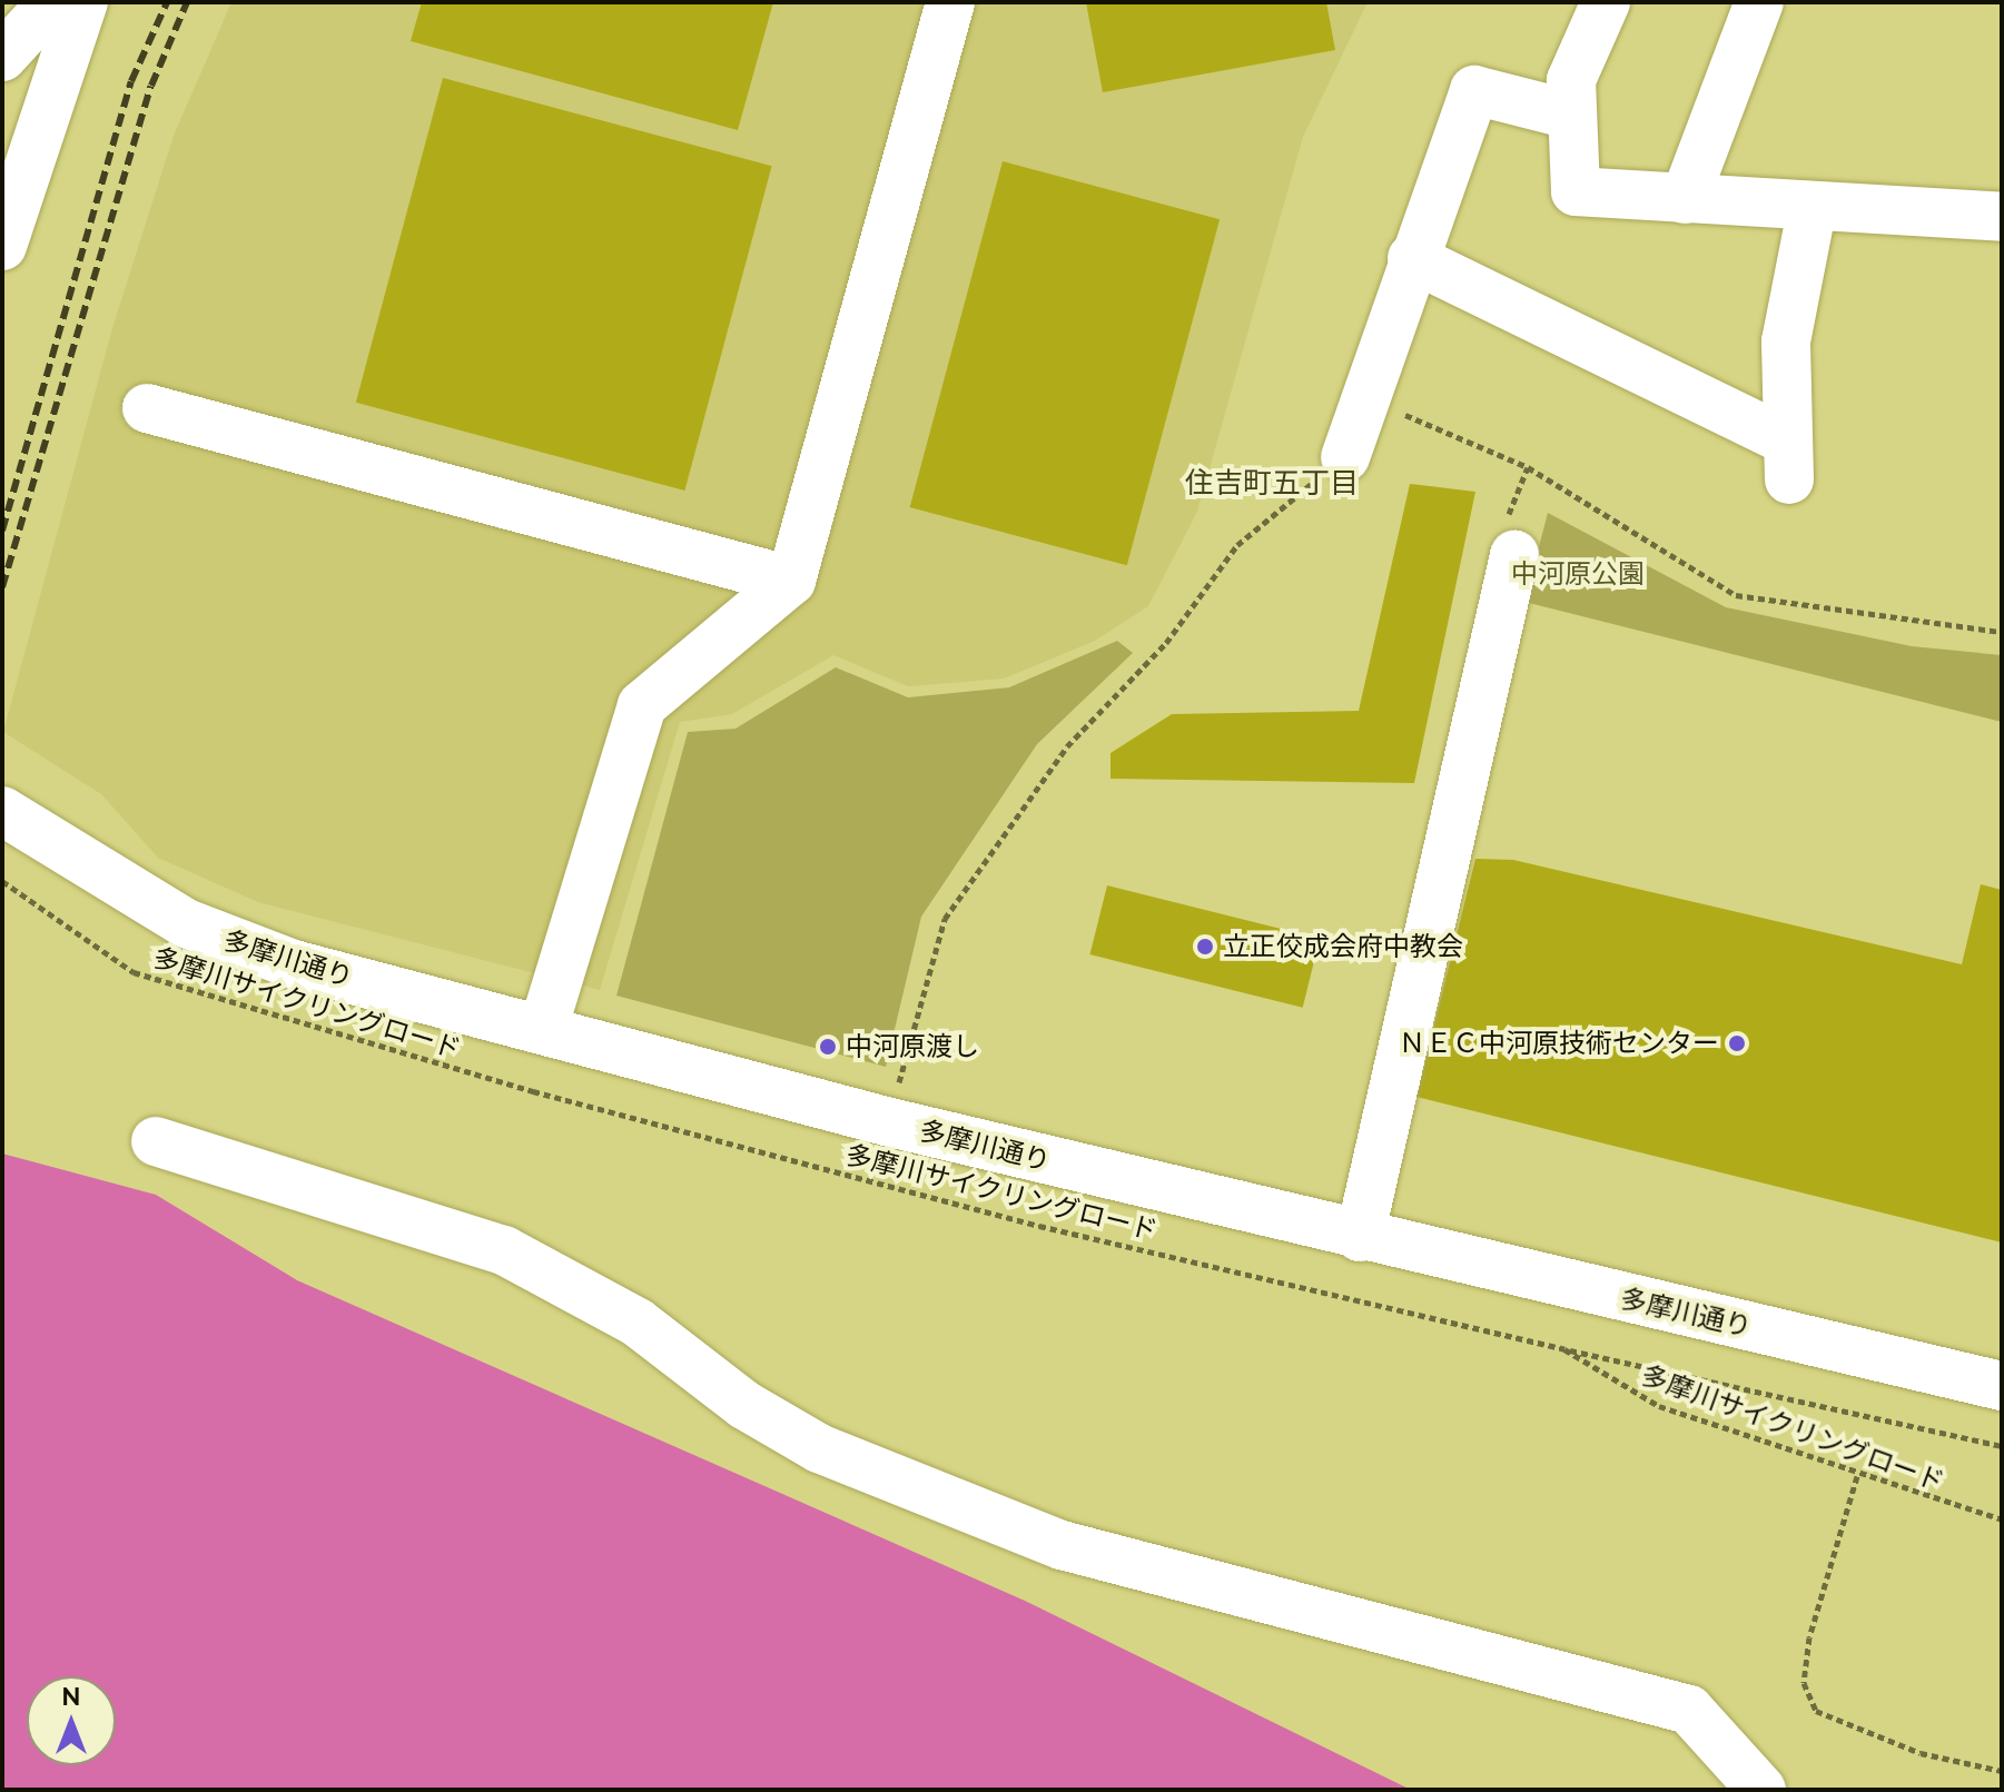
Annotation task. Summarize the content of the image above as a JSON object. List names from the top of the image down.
{
  "streets": {
    "street": ["多摩川通り"],
    "path": ["多摩川サイクリングロード"]
  },
  "districts": ["住吉町五丁目"],
  "parks": ["中河原公園"],
  "places": ["立正佼成会府中教会", "ＮＥＣ中河原技術センター", "中河原渡し"],
  "north": "top"
}
